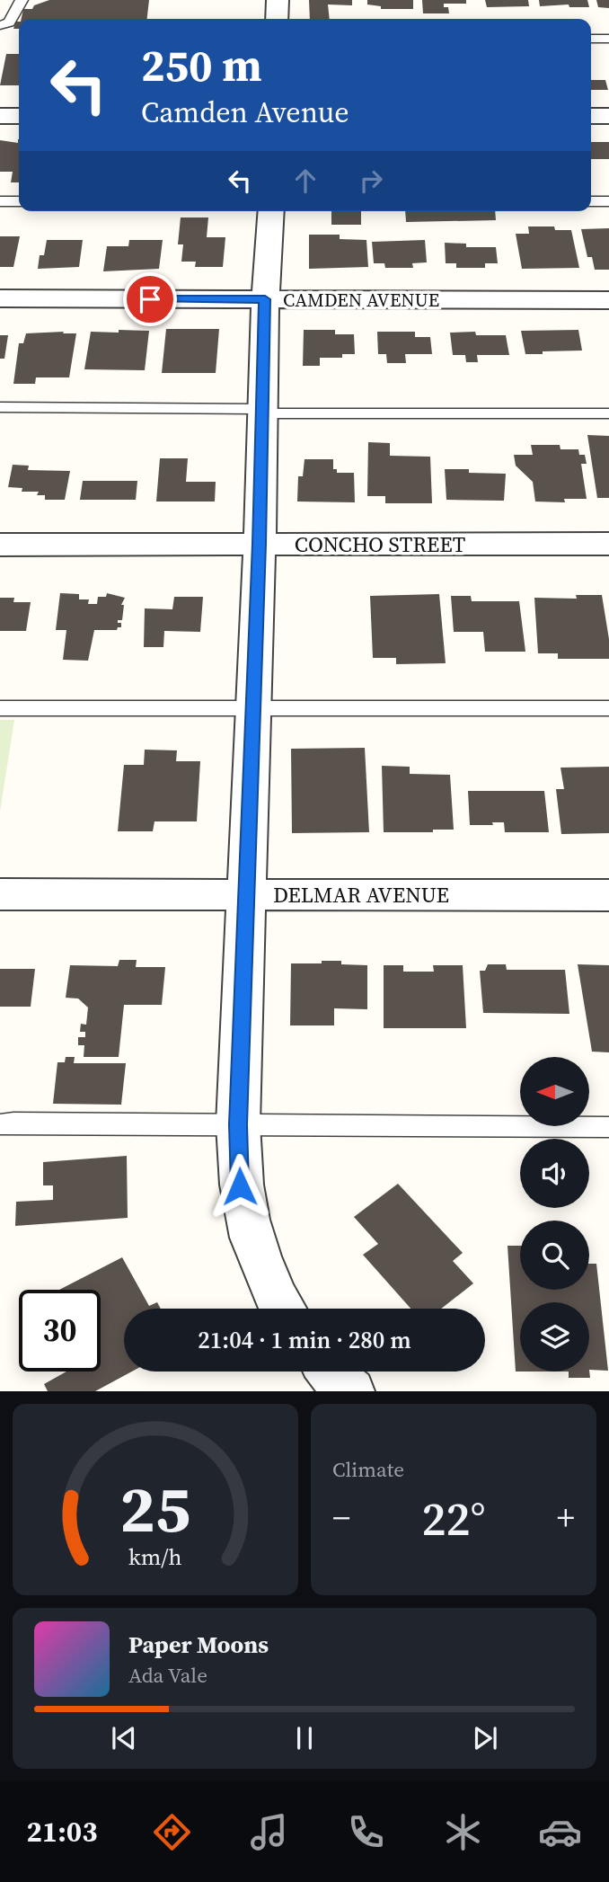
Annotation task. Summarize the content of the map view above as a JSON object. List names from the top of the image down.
{
  "streets": {
    "street": ["CAMDEN AVENUE", "CONCHO STREET", "DELMAR AVENUE"]
  },
  "north": "left",
  "page": {
    "turn": ["250 m", "Camden Avenue"],
    "limit": "30",
    "trip": "21:04 · 1 min · 280 m",
    "tile": "Climate",
    "heat": ["−", "22°", "+"],
    "song": ["Paper Moons", "Ada Vale"],
    "tabs": "21:03",
    "gauge": ["25", "km/h"]
  }
}
